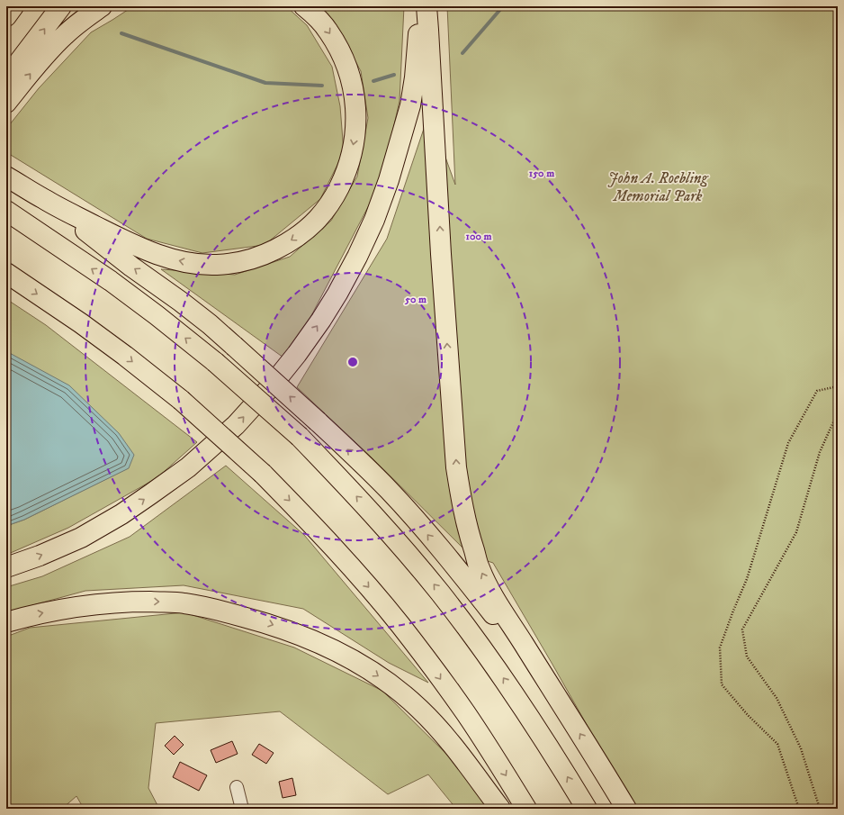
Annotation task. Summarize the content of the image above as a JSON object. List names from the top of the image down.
{
  "parks": ["John A. Roebling Memorial Park"],
  "rings": ["150 m", "100 m", "50 m"]
}
